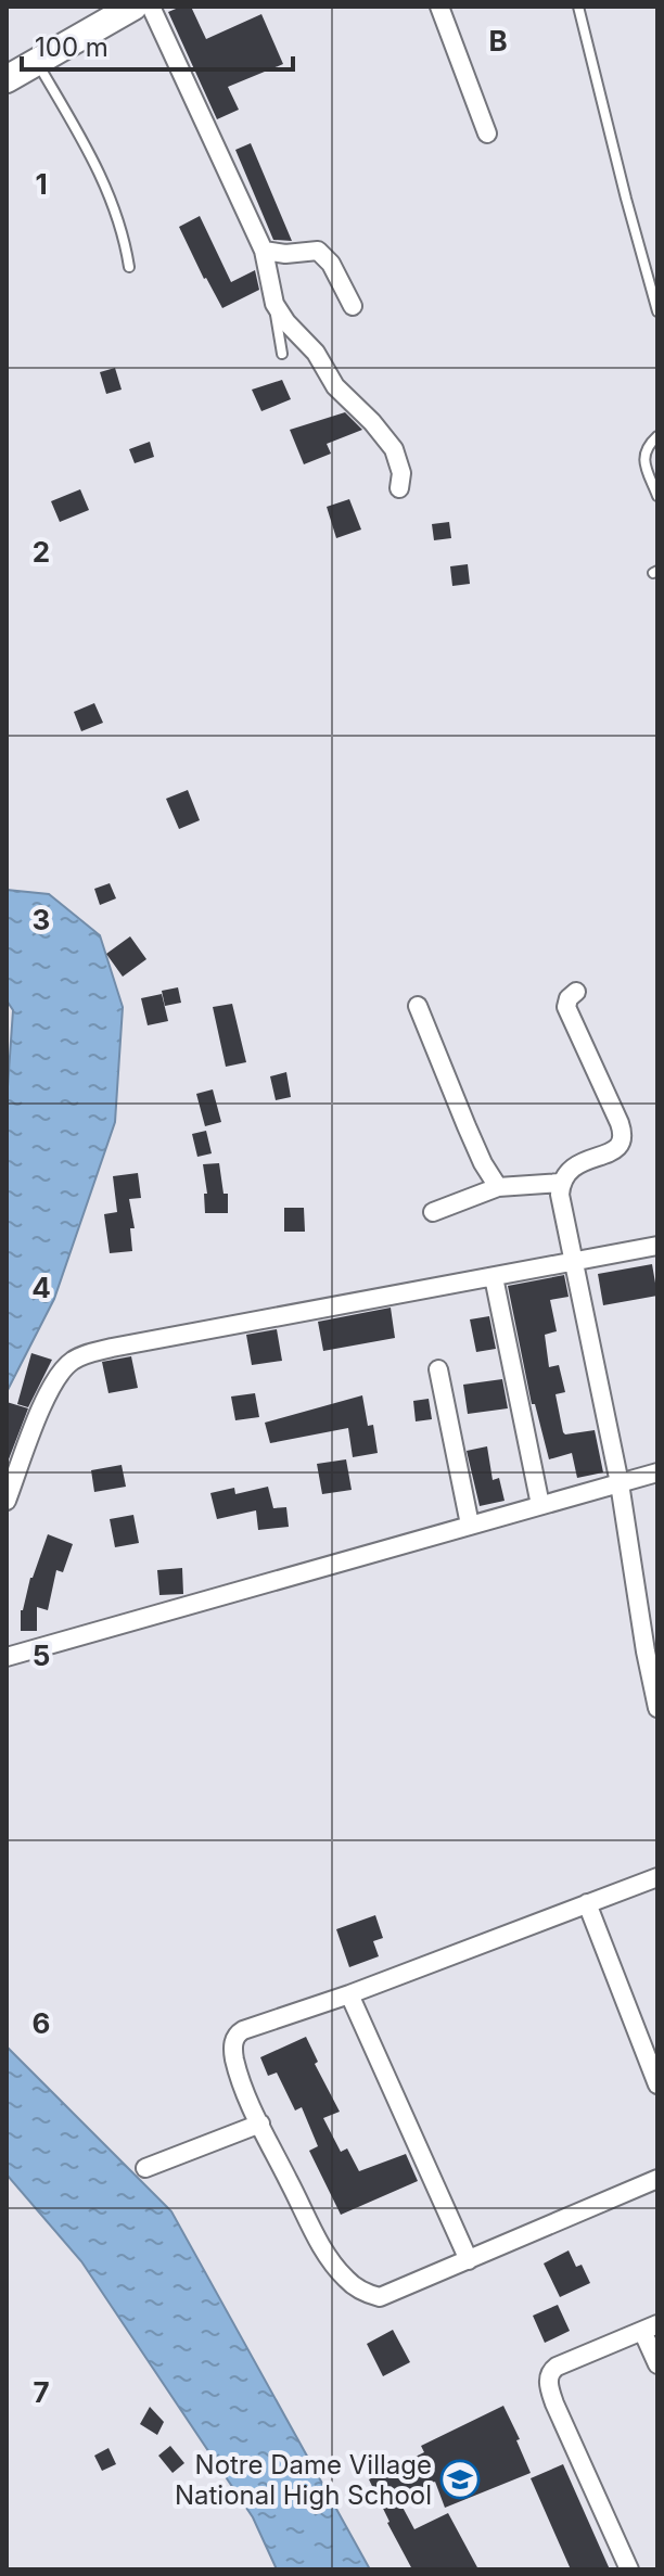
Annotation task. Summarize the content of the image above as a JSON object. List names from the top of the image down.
{
  "places": {
    "school or university": ["Notre Dame Village National High School"]
  },
  "scale_bar": "100 m",
  "grid": {
    "columns": ["B"],
    "rows": [
      "1",
      "2",
      "3",
      "4",
      "5",
      "6",
      "7"
    ]
  }
}
